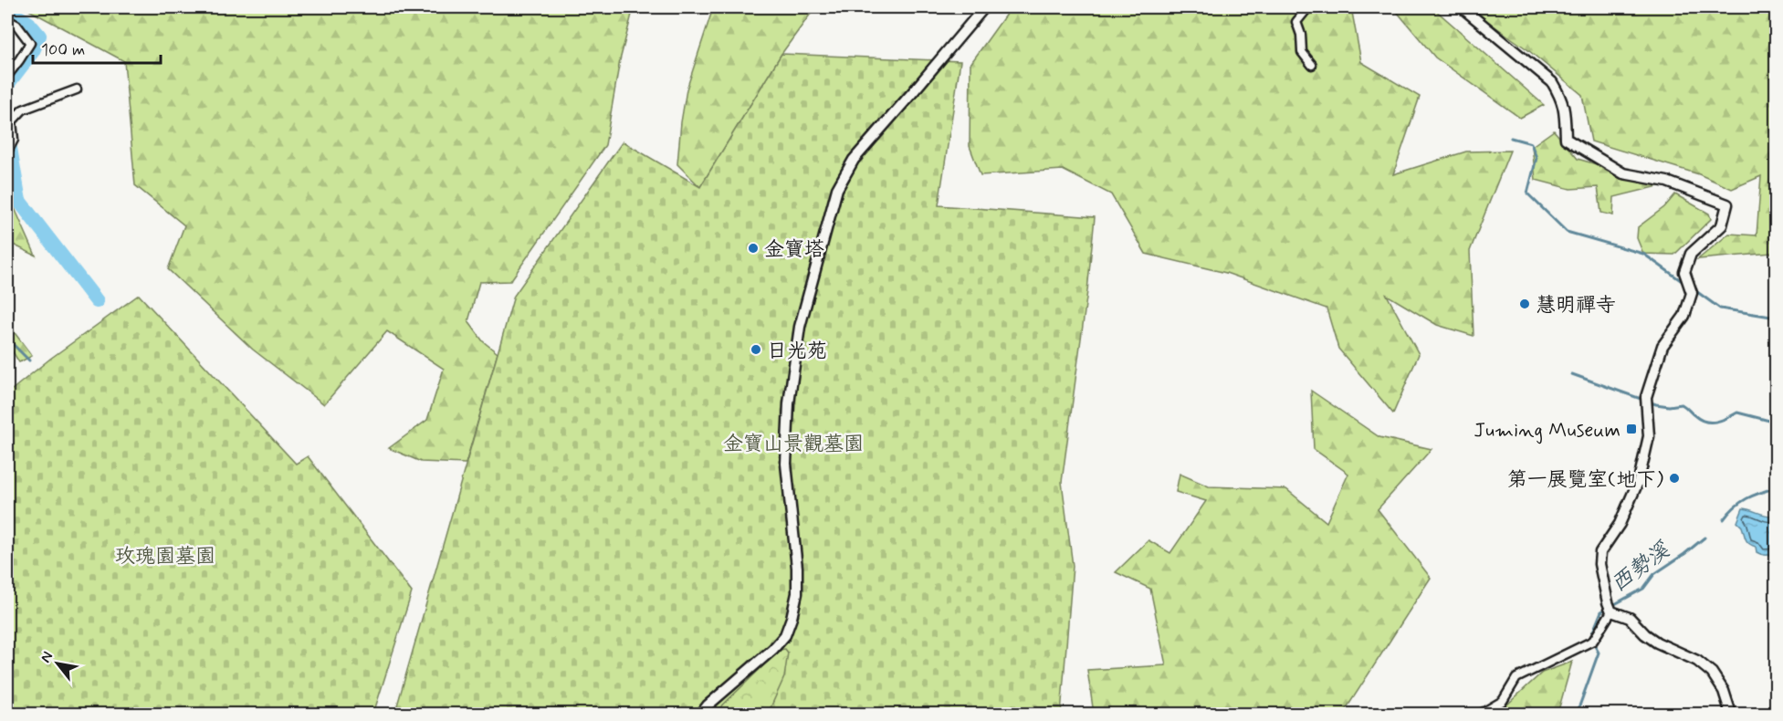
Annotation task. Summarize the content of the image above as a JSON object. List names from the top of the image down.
{
  "water": ["西勢溪"],
  "parks": ["金寶山景觀墓園", "玫瑰園墓園"],
  "places": {
    "other": [
      "金寶塔",
      "慧明禪寺",
      "日光苑",
      "第一展覽室(地下)"
    ],
    "transit": ["Juming Museum"]
  },
  "scale_bar": "100 m",
  "north": "top left"
}
